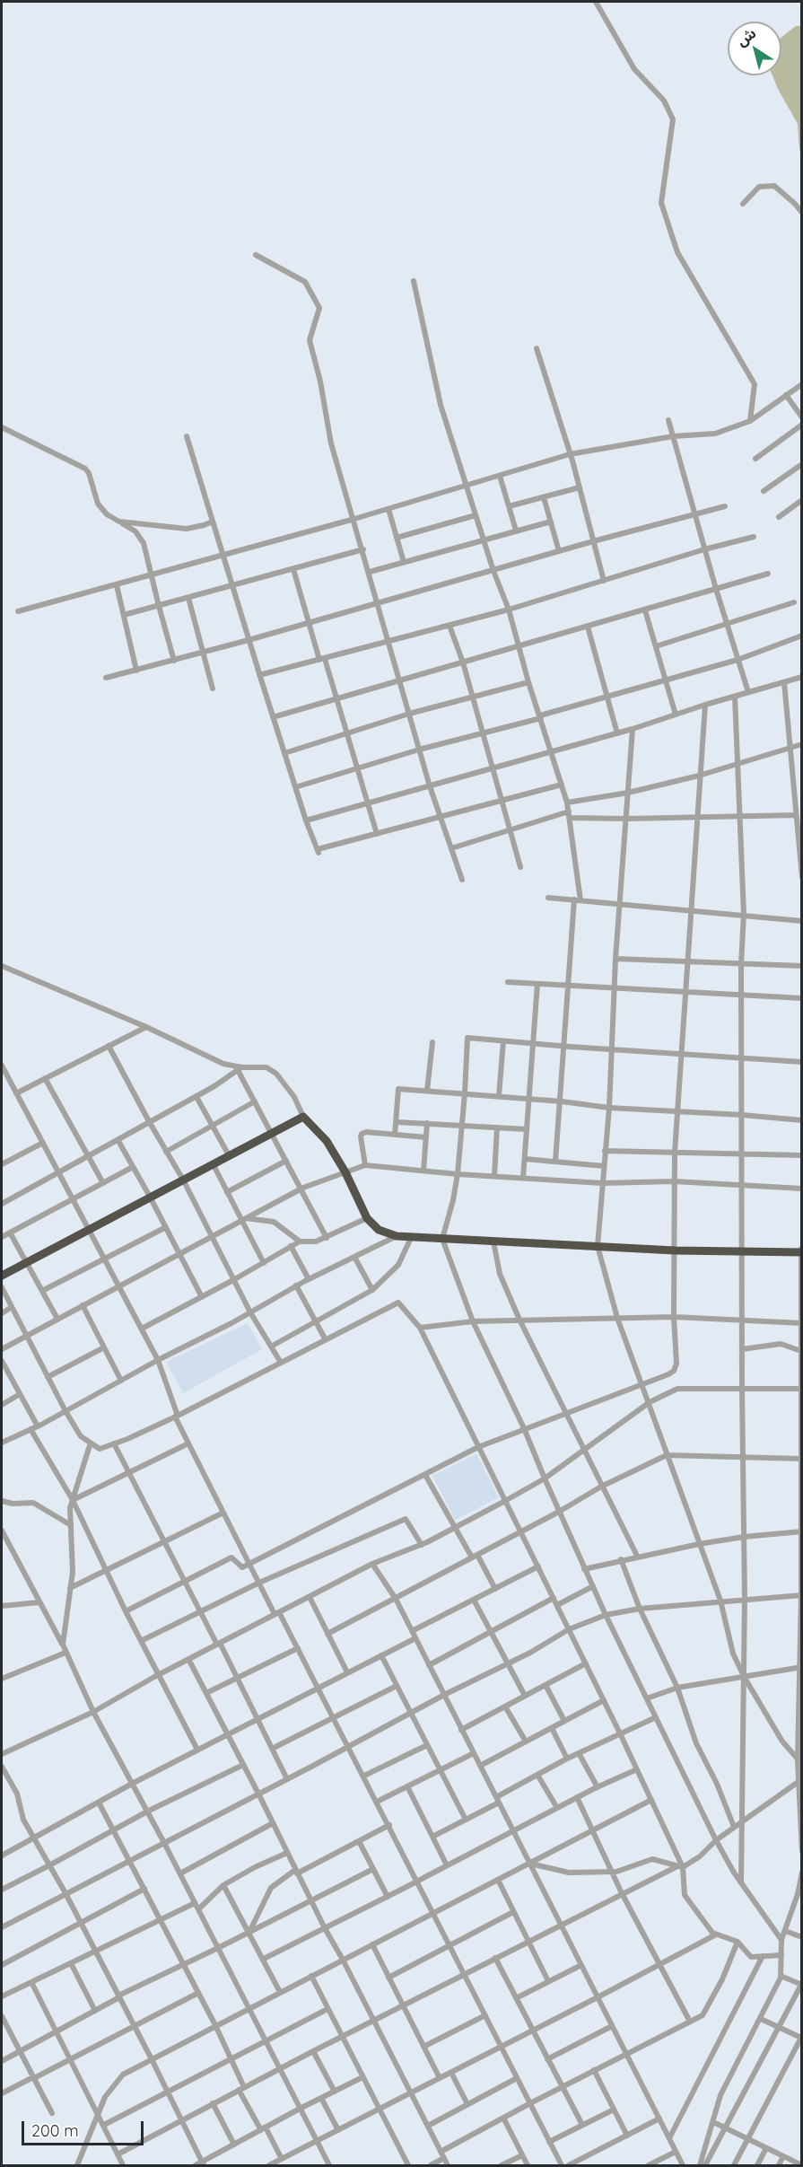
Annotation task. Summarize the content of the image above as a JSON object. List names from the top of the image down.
{
  "scale_bar": "200 m",
  "north": "top left"
}
